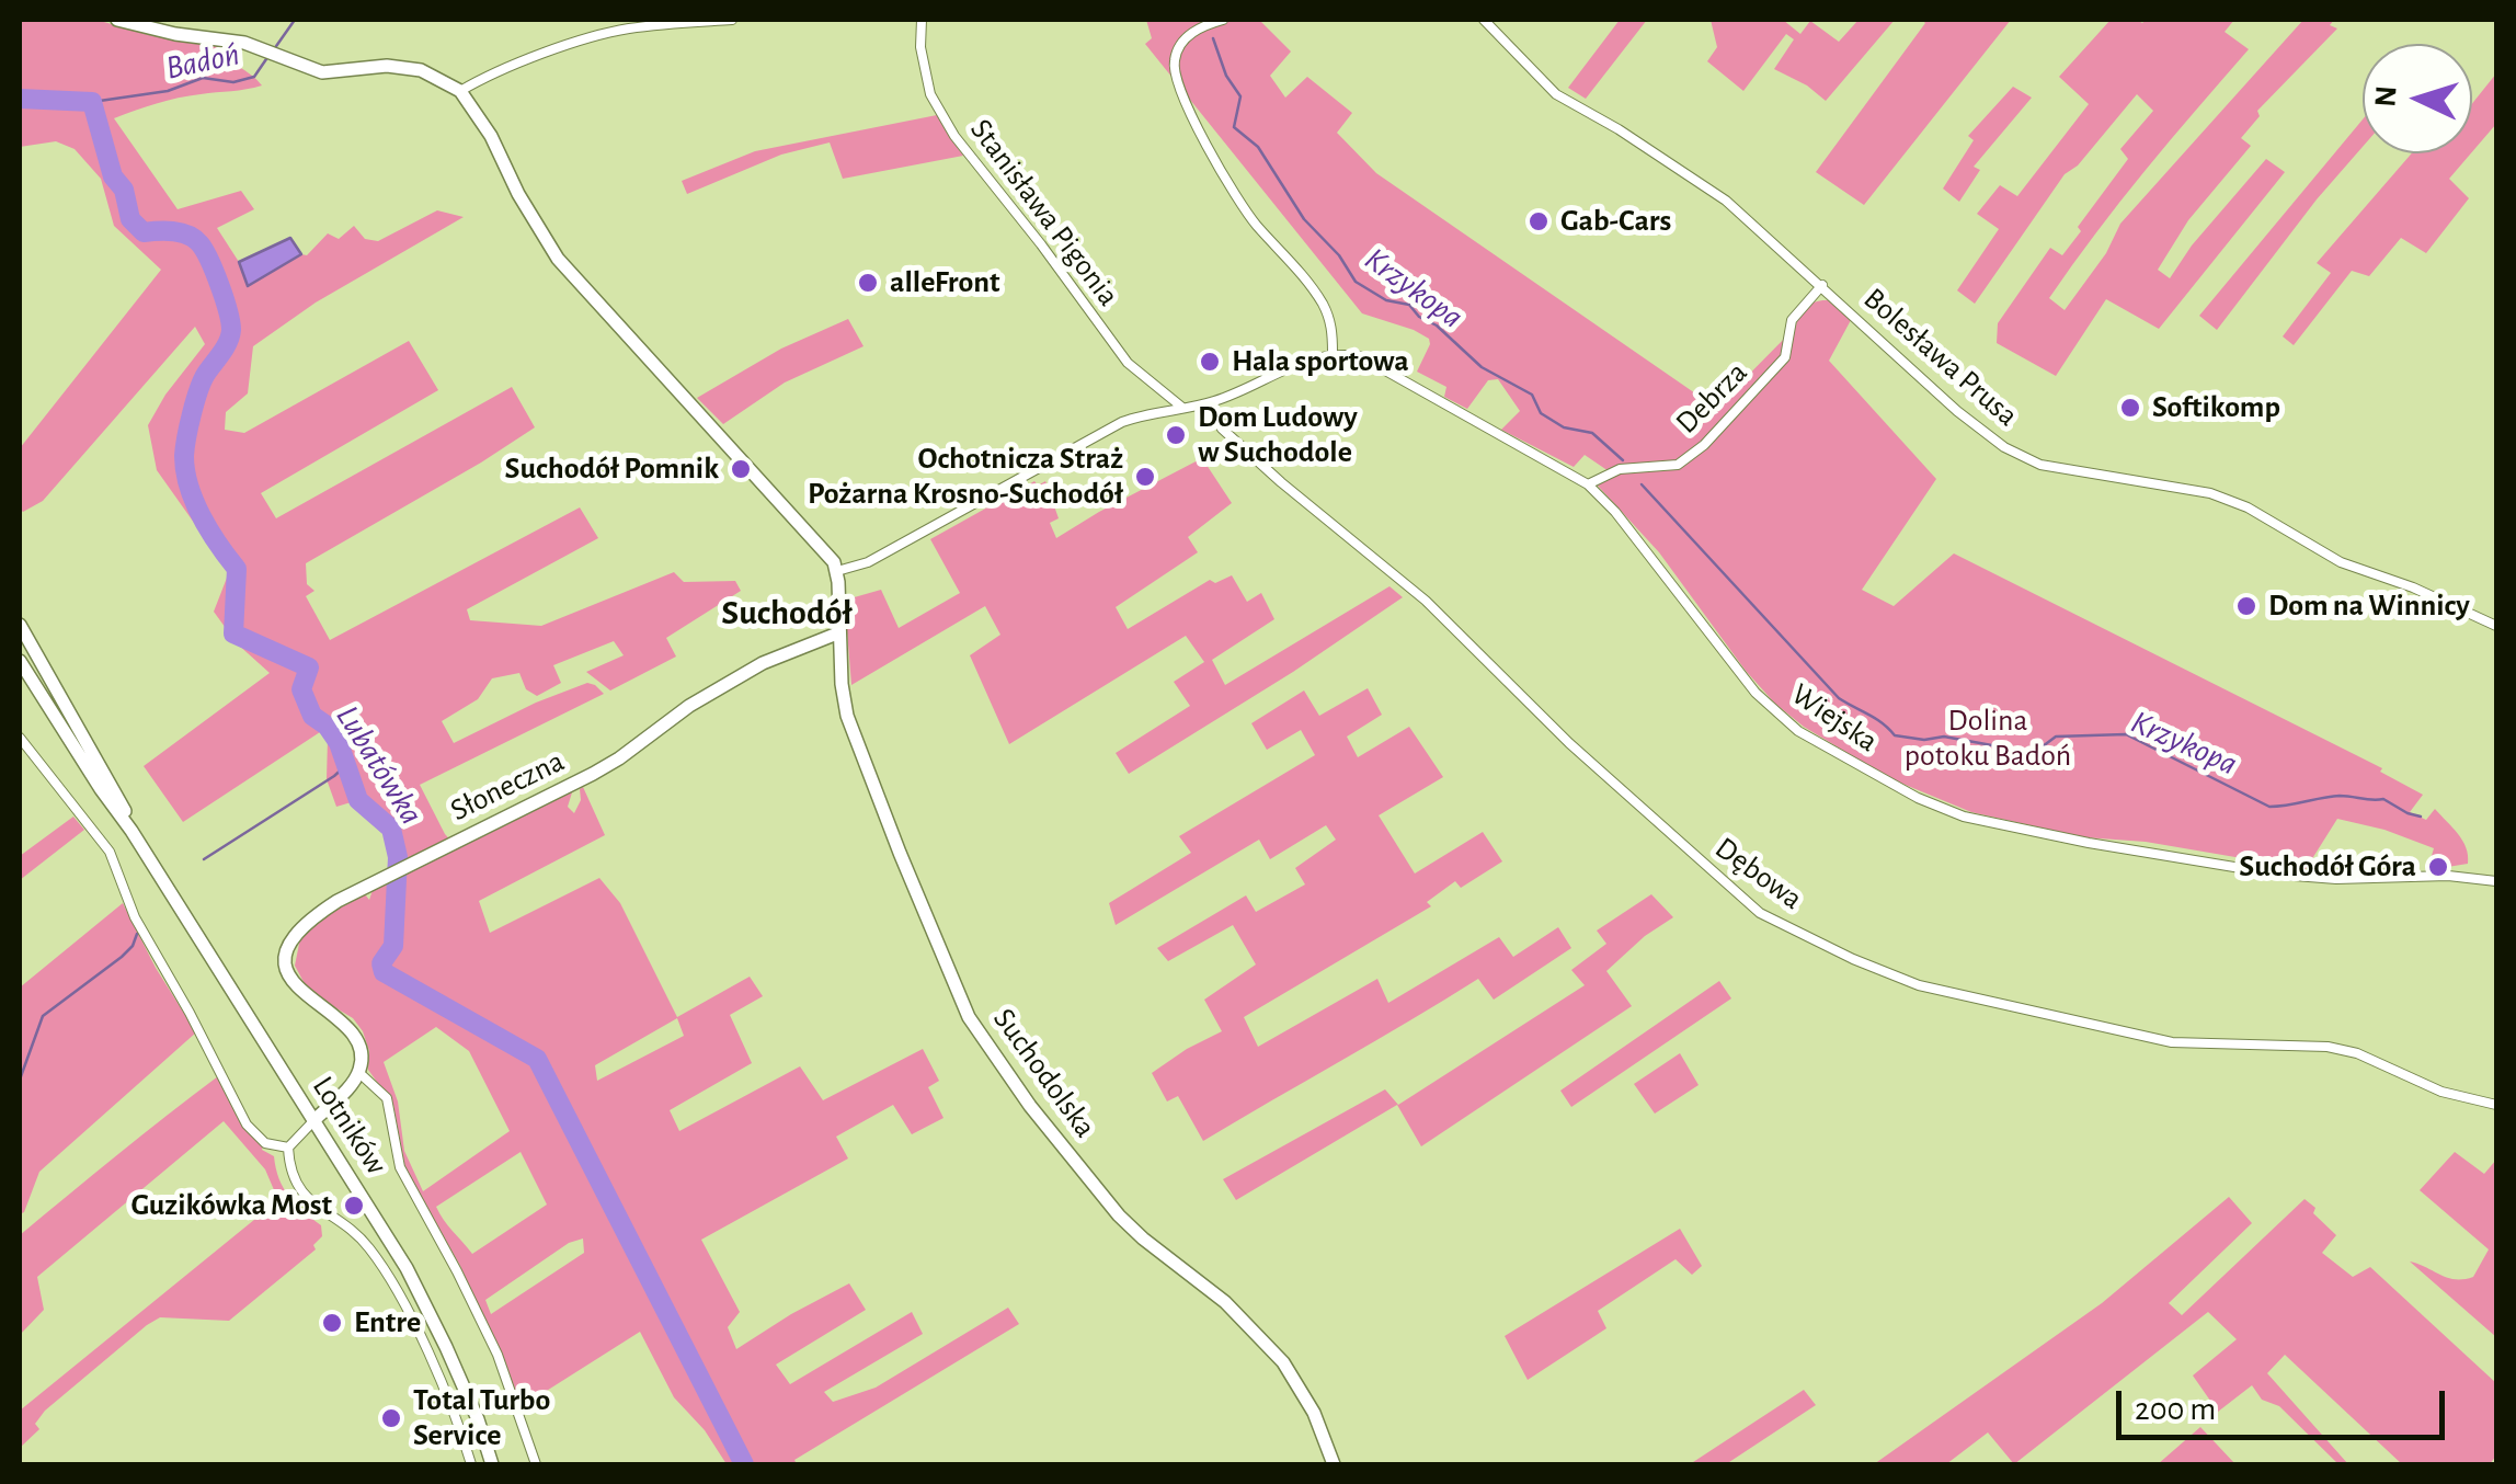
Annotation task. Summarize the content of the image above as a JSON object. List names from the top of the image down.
{
  "streets": {
    "street": [
      "Stanisława Pigonia",
      "Bolesława Prusa",
      "Debrza",
      "Wiejska",
      "Słoneczna",
      "Dębowa",
      "Suchodolska",
      "Lotników"
    ]
  },
  "crossings": [
    ["Bolesława Prusa", "Debrza"],
    ["Debrza", "Wiejska"],
    ["Słoneczna", "Suchodolska"]
  ],
  "districts": ["Suchodół"],
  "water": ["Badoń", "Krzykopa", "Lubatówka"],
  "parks": ["Dolina potoku Badoń"],
  "places": [
    "Gab-Cars",
    "alleFront",
    "Hala sportowa",
    "Softikomp",
    "Dom Ludowy w Suchodole",
    "Suchodół Pomnik",
    "Ochotnicza Straż Pożarna Krosno-Suchodół",
    "Dom na Winnicy",
    "Suchodół Góra",
    "Guzikówka Most",
    "Entre",
    "Total Turbo Service"
  ],
  "scale_bar": "200 m",
  "north": "left"
}
